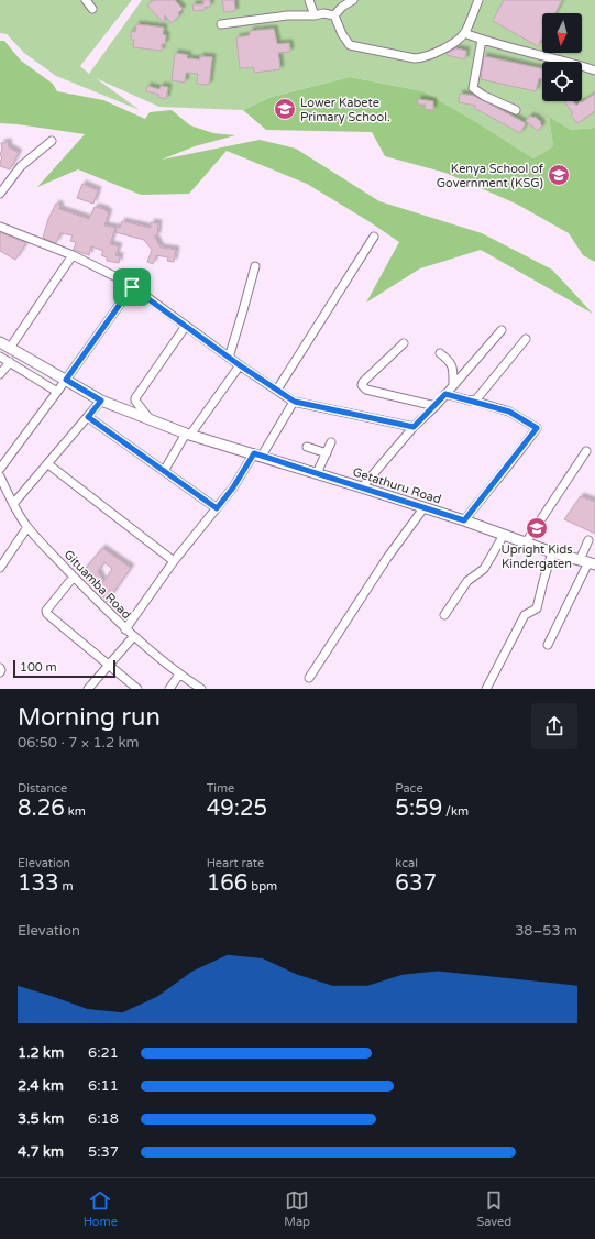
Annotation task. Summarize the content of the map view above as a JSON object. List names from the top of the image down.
{
  "streets": {
    "main road": ["Getathuru Road"],
    "street": ["Gituamba Road"]
  },
  "places": {
    "school or university": ["Lower Kabete Primary School.", "Kenya School of Government (KSG)", "Upright Kids Kindergaten"]
  },
  "scale_bar": "100 m",
  "north": "bottom",
  "page": {
    "scale": "100 m",
    "heading": ["Morning run", "06:50 · 7 × 1.2 km"],
    "stats": [
      ["Distance", "8.26 km"],
      ["Time", "49:25"],
      ["Pace", "5:59 /km"],
      ["Elevation", "133 m"],
      ["Heart rate", "166 bpm"],
      ["kcal", "637"]
    ],
    "chart": ["Elevation", "38–53 m"],
    "list": [
      {
        "name": "1.2 km",
        "note": "6:21"
      },
      {
        "name": "2.4 km",
        "note": "6:11"
      },
      {
        "name": "3.5 km",
        "note": "6:18"
      },
      {
        "name": "4.7 km",
        "note": "5:37"
      }
    ],
    "tabs": ["Home", "Map", "Saved"]
  }
}
